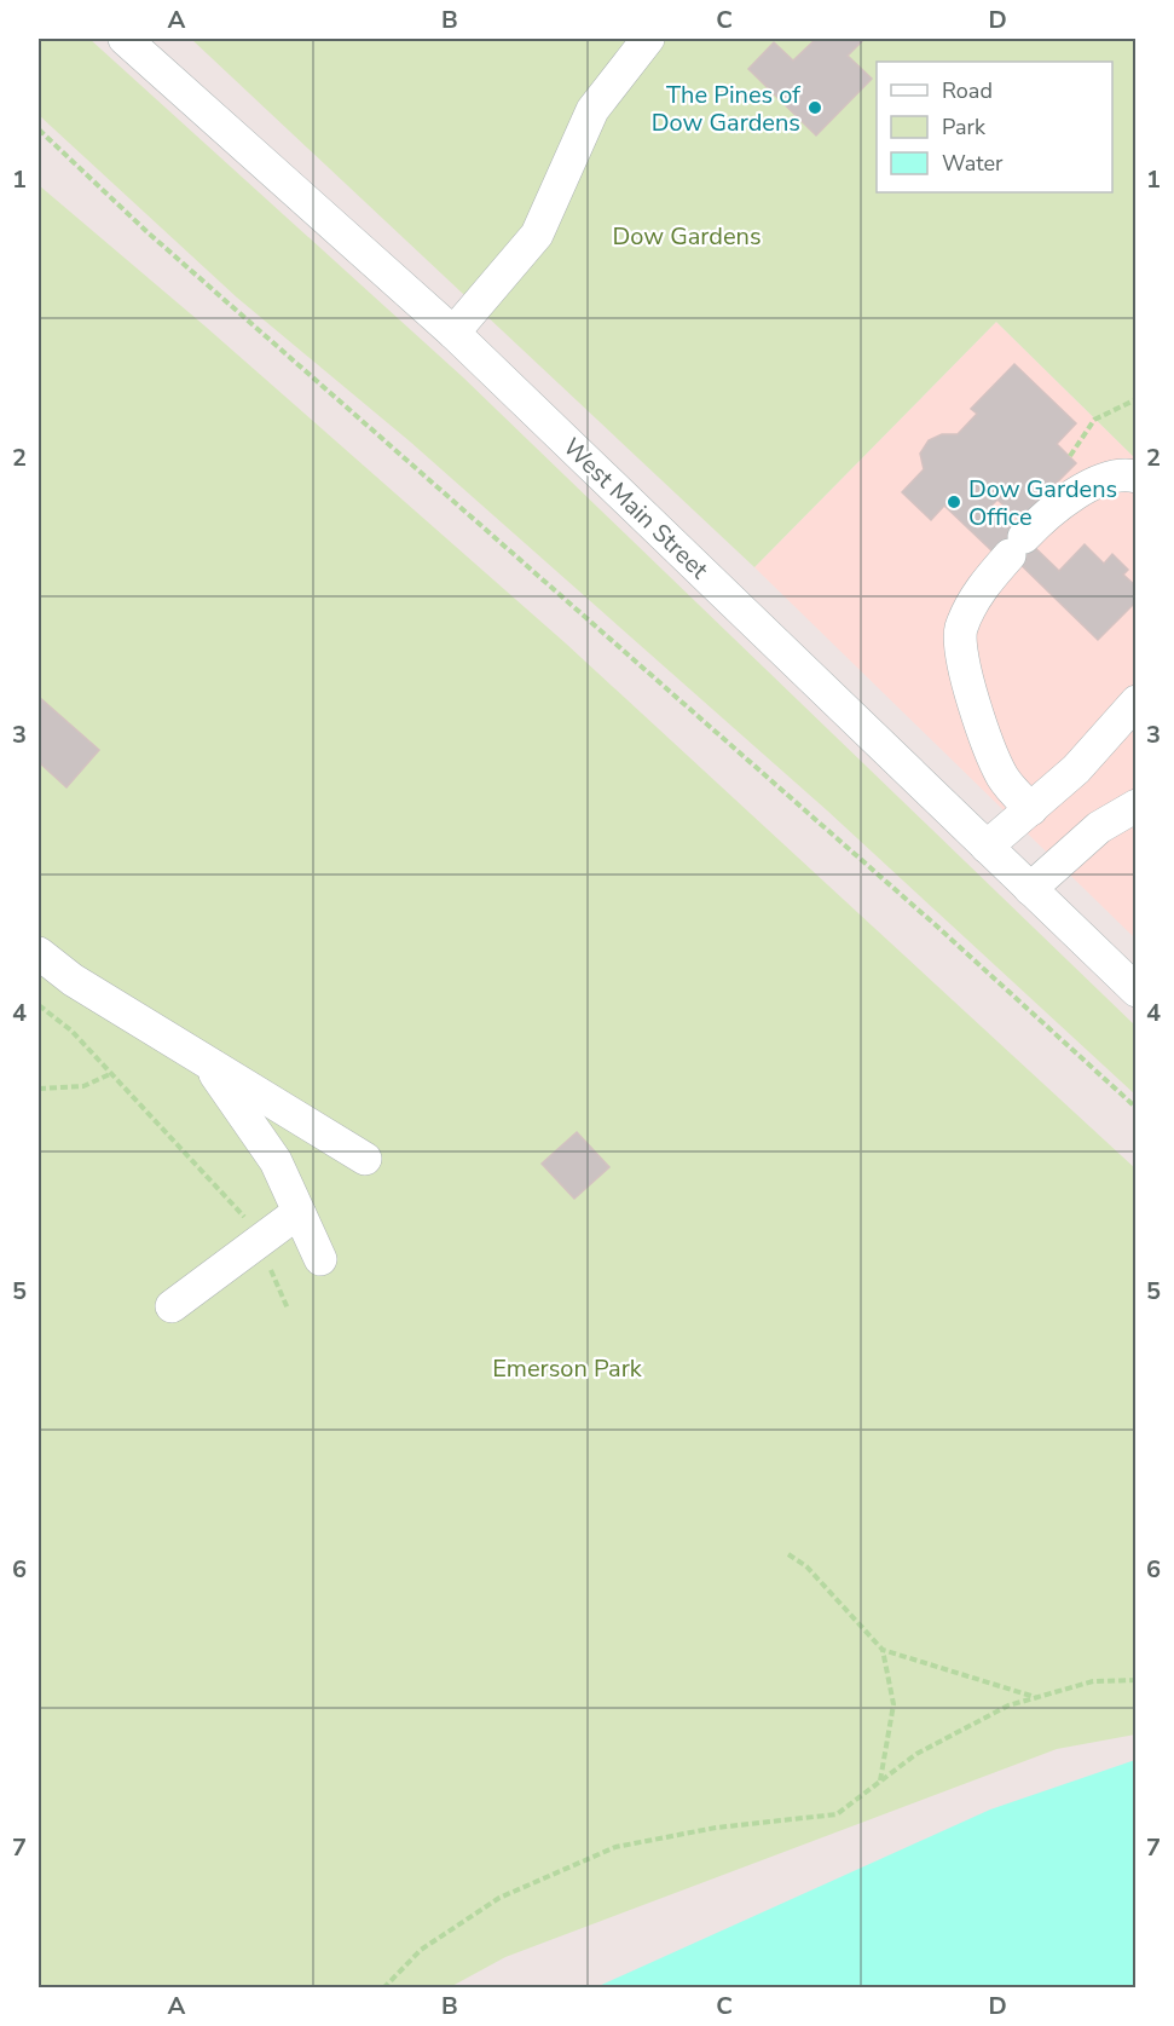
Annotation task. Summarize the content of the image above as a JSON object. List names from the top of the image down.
{
  "streets": {
    "street": ["West Main Street"]
  },
  "parks": ["Dow Gardens", "Emerson Park"],
  "places": ["The Pines of Dow Gardens", "Dow Gardens Office"],
  "legend": ["Road", "Park", "Water"],
  "grid": {
    "columns": [
      "A",
      "B",
      "C",
      "D"
    ],
    "rows": [
      "1",
      "2",
      "3",
      "4",
      "5",
      "6",
      "7"
    ]
  }
}
